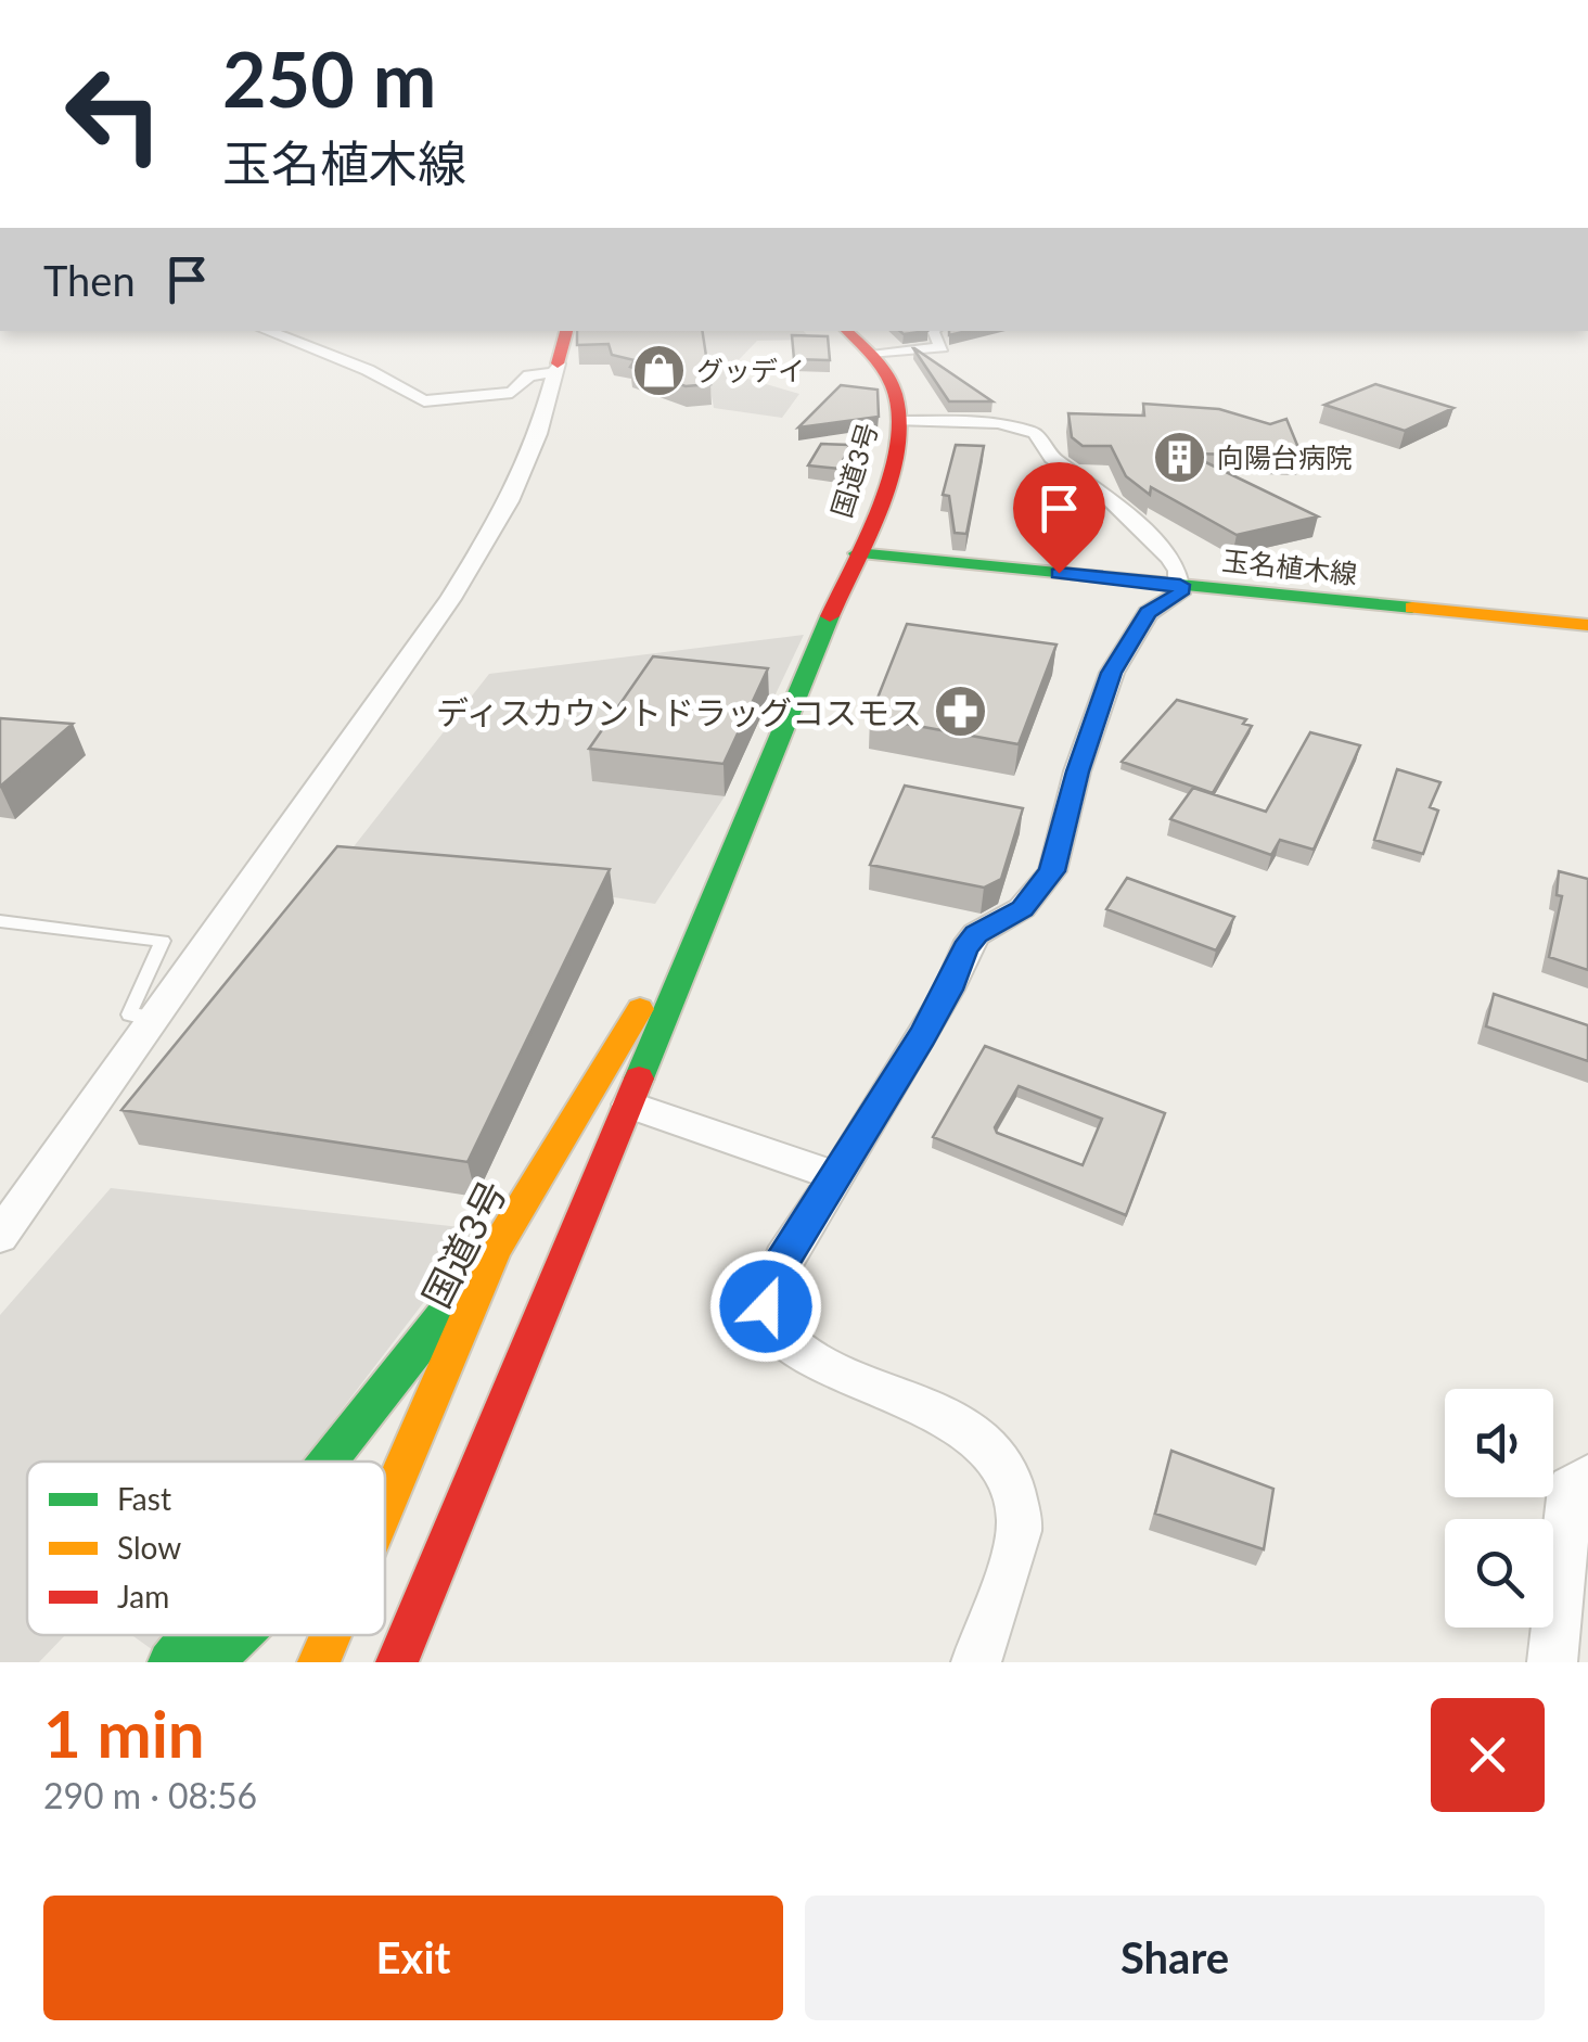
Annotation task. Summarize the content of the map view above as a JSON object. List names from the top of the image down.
{
  "streets": {
    "main road": ["国道3号", "玉名植木線"]
  },
  "crossings": [
    ["国道3号", "玉名植木線"]
  ],
  "places": {
    "shop": ["グッデイ"],
    "building": ["向陽台病院"],
    "pharmacy": ["ディスカウントドラッグコスモス"]
  },
  "legend": ["Fast", "Slow", "Jam"],
  "page": {
    "turn": ["250 m", "玉名植木線"],
    "then": "Then",
    "heading": ["1 min", "290 m · 08:56"],
    "buttons": ["Exit", "Share"]
  }
}
